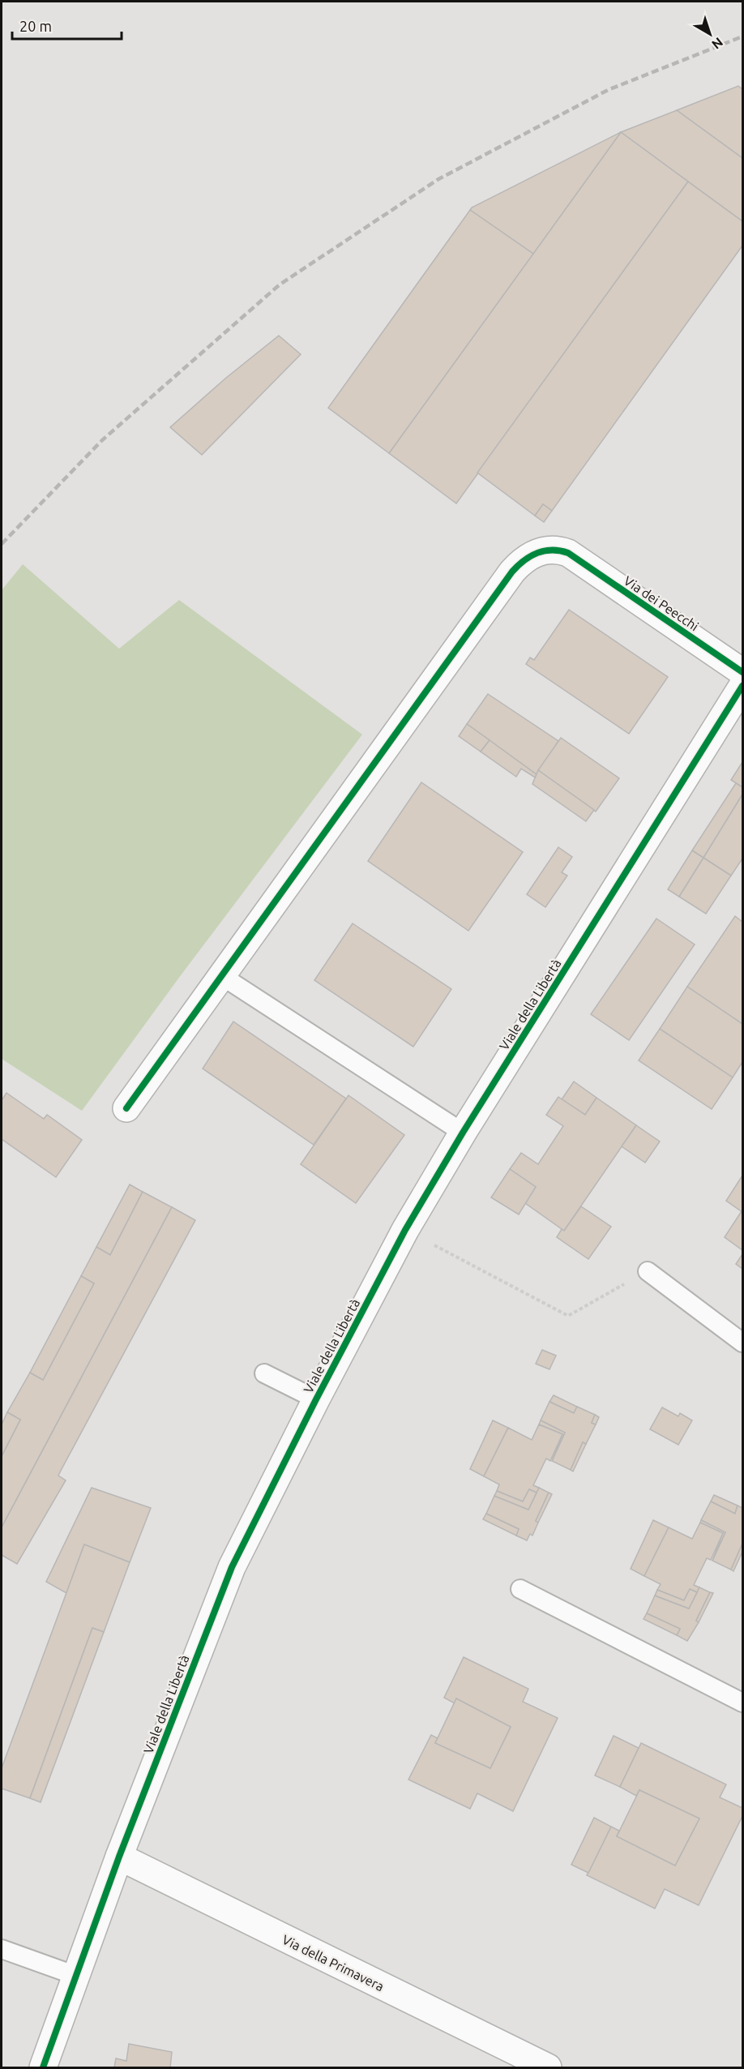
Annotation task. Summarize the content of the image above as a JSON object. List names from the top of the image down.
{
  "streets": {
    "street": ["Via dei Peecchi", "Viale della Libertà", "Via della Primavera"]
  },
  "crossings": [
    ["Viale della Libertà", "Via della Primavera"]
  ],
  "scale_bar": "20 m",
  "north": "bottom right"
}
